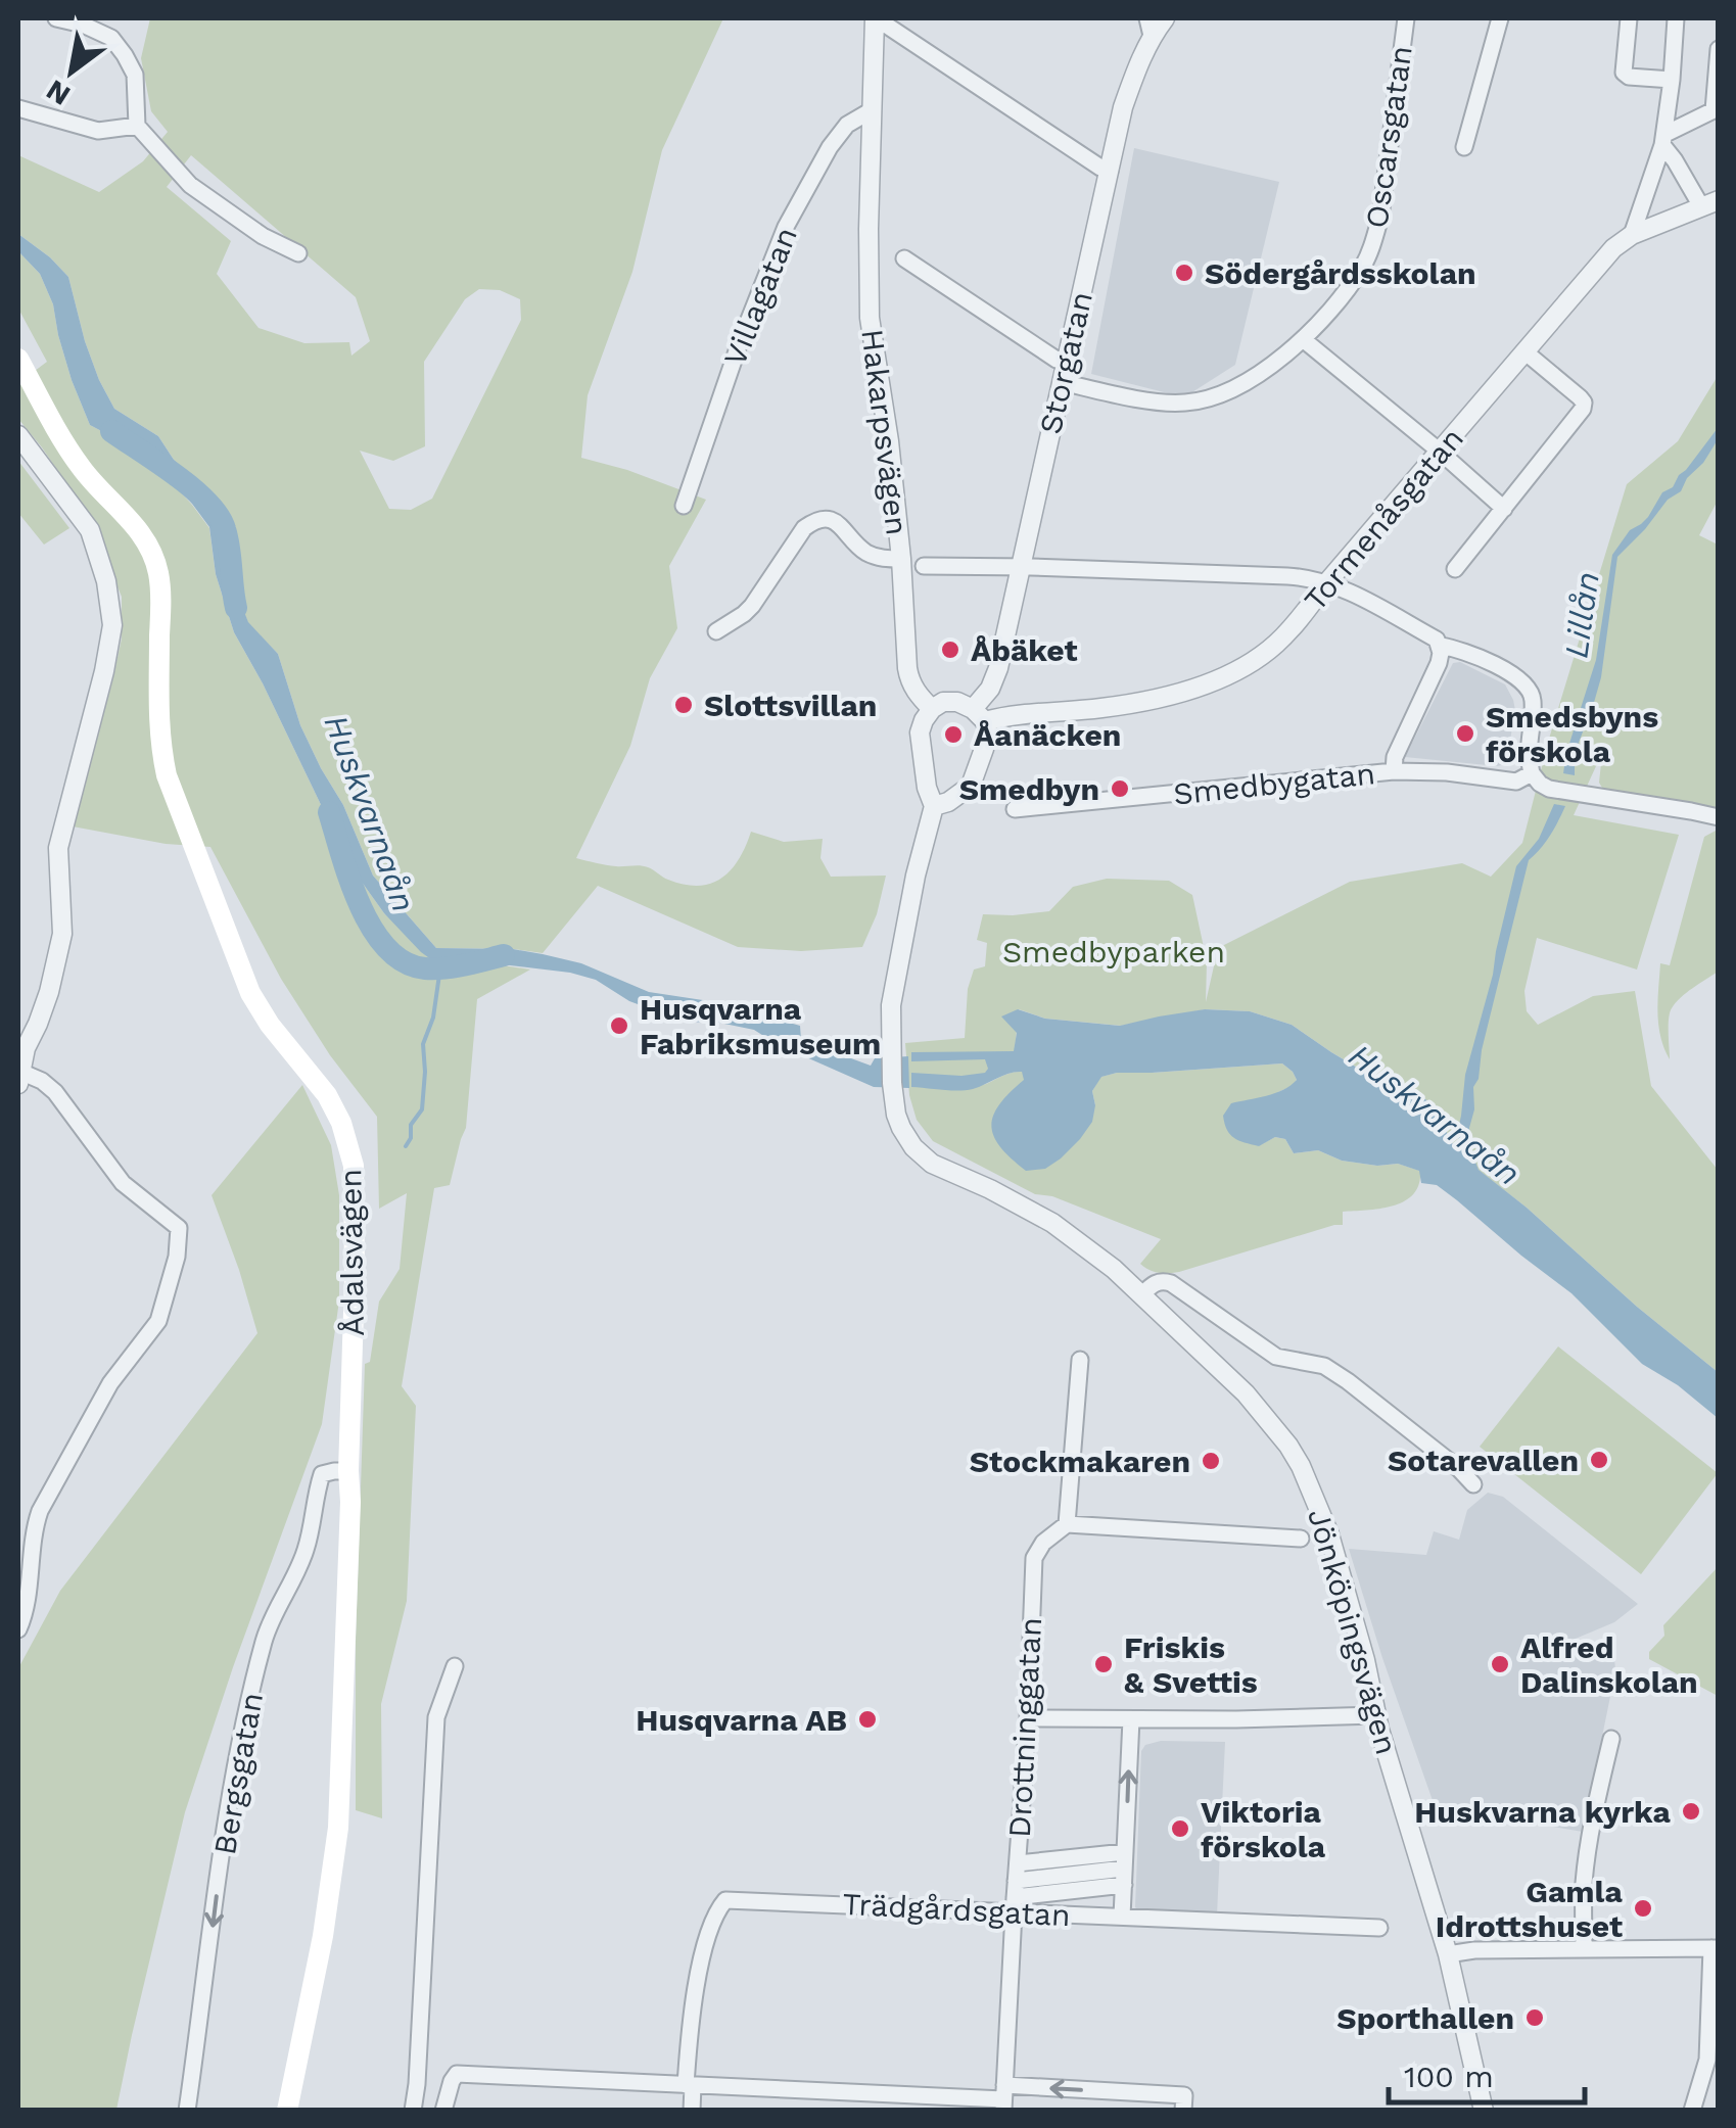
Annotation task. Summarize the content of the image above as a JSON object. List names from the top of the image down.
{
  "streets": {
    "main road": ["Ådalsvägen"],
    "street": [
      "Oscarsgatan",
      "Villagatan",
      "Storgatan",
      "Hakarpsvägen",
      "Tormenåsgatan",
      "Smedbygatan",
      "Jönköpingsvägen",
      "Drottninggatan",
      "Bergsgatan",
      "Trädgårdsgatan"
    ]
  },
  "crossings": [
    ["Oscarsgatan", "Storgatan"],
    ["Villagatan", "Hakarpsvägen"],
    ["Storgatan", "Tormenåsgatan"],
    ["Hakarpsvägen", "Tormenåsgatan"],
    ["Ådalsvägen", "Bergsgatan"],
    ["Drottninggatan", "Trädgårdsgatan"]
  ],
  "one_way": ["Bergsgatan"],
  "water": ["Lillån", "Huskvarnaån"],
  "parks": ["Smedbyparken"],
  "places": [
    "Södergårdsskolan",
    "Åbäket",
    "Slottsvillan",
    "Smedsbyns förskola",
    "Åanäcken",
    "Smedbyn",
    "Husqvarna Fabriksmuseum",
    "Sotarevallen",
    "Stockmakaren",
    "Friskis & Svettis",
    "Alfred Dalinskolan",
    "Husqvarna AB",
    "Huskvarna kyrka",
    "Viktoria förskola",
    "Gamla Idrottshuset",
    "Sporthallen"
  ],
  "scale_bar": "100 m",
  "north": "bottom left"
}
